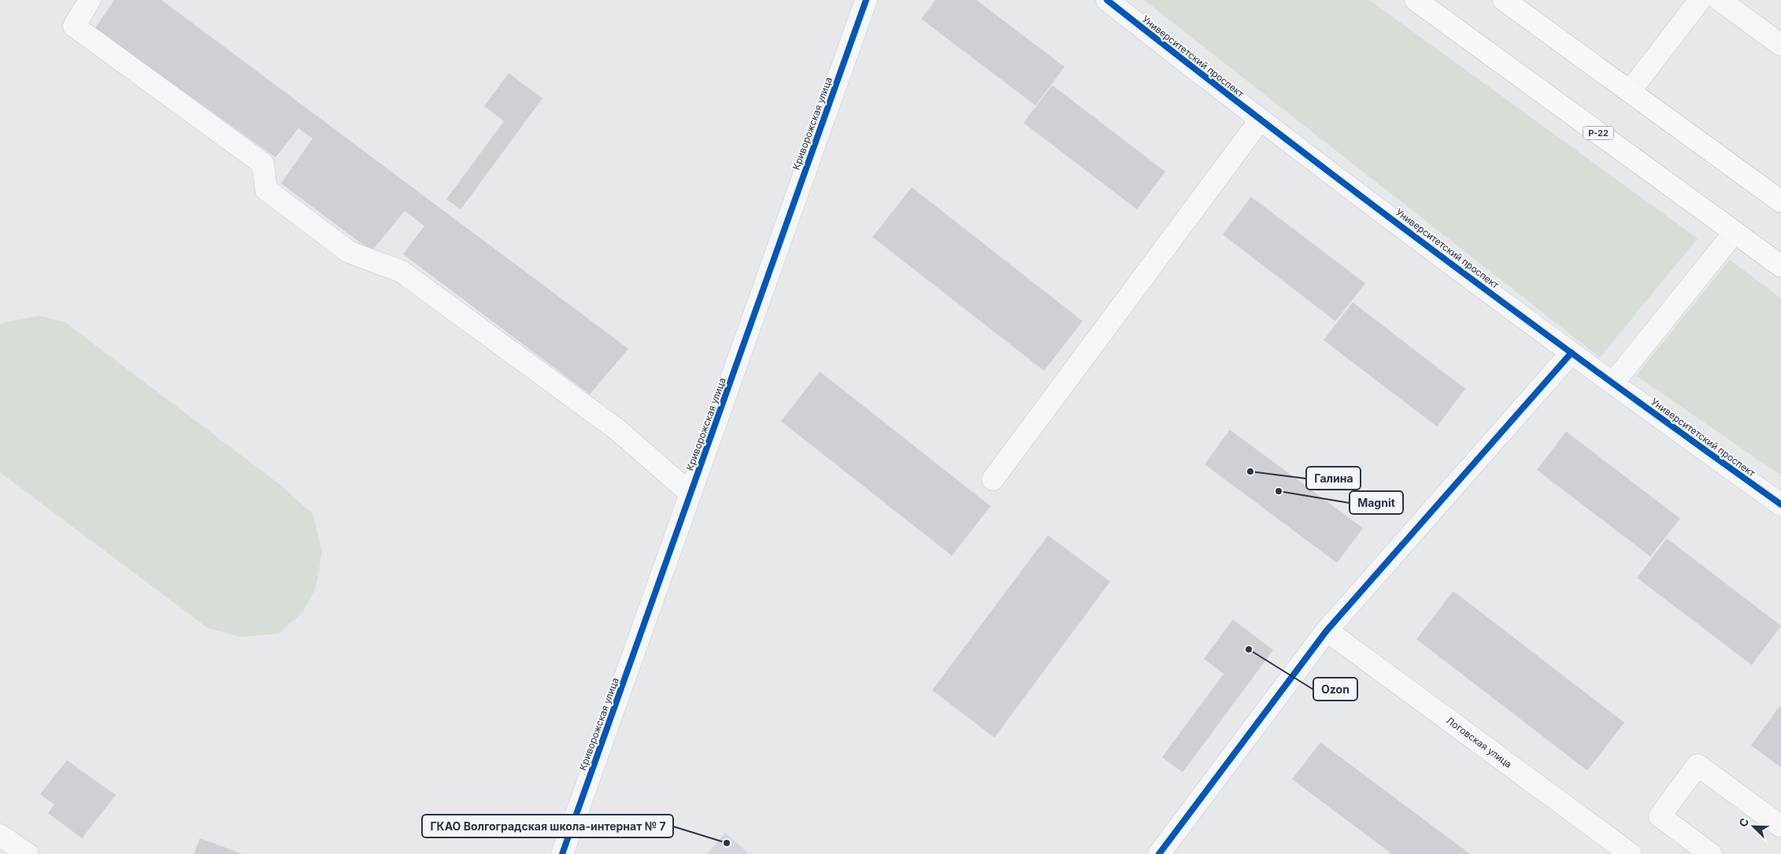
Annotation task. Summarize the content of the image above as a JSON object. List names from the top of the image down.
{
  "streets": {
    "highway": ["Р-22"],
    "street": ["Университетский проспект", "Криворожская улица", "Логовская улица"]
  },
  "places": [
    "Галина",
    "Magnit",
    "Ozon",
    "ГКАО Волгоградская школа-интернат № 7"
  ],
  "north": "top left"
}
